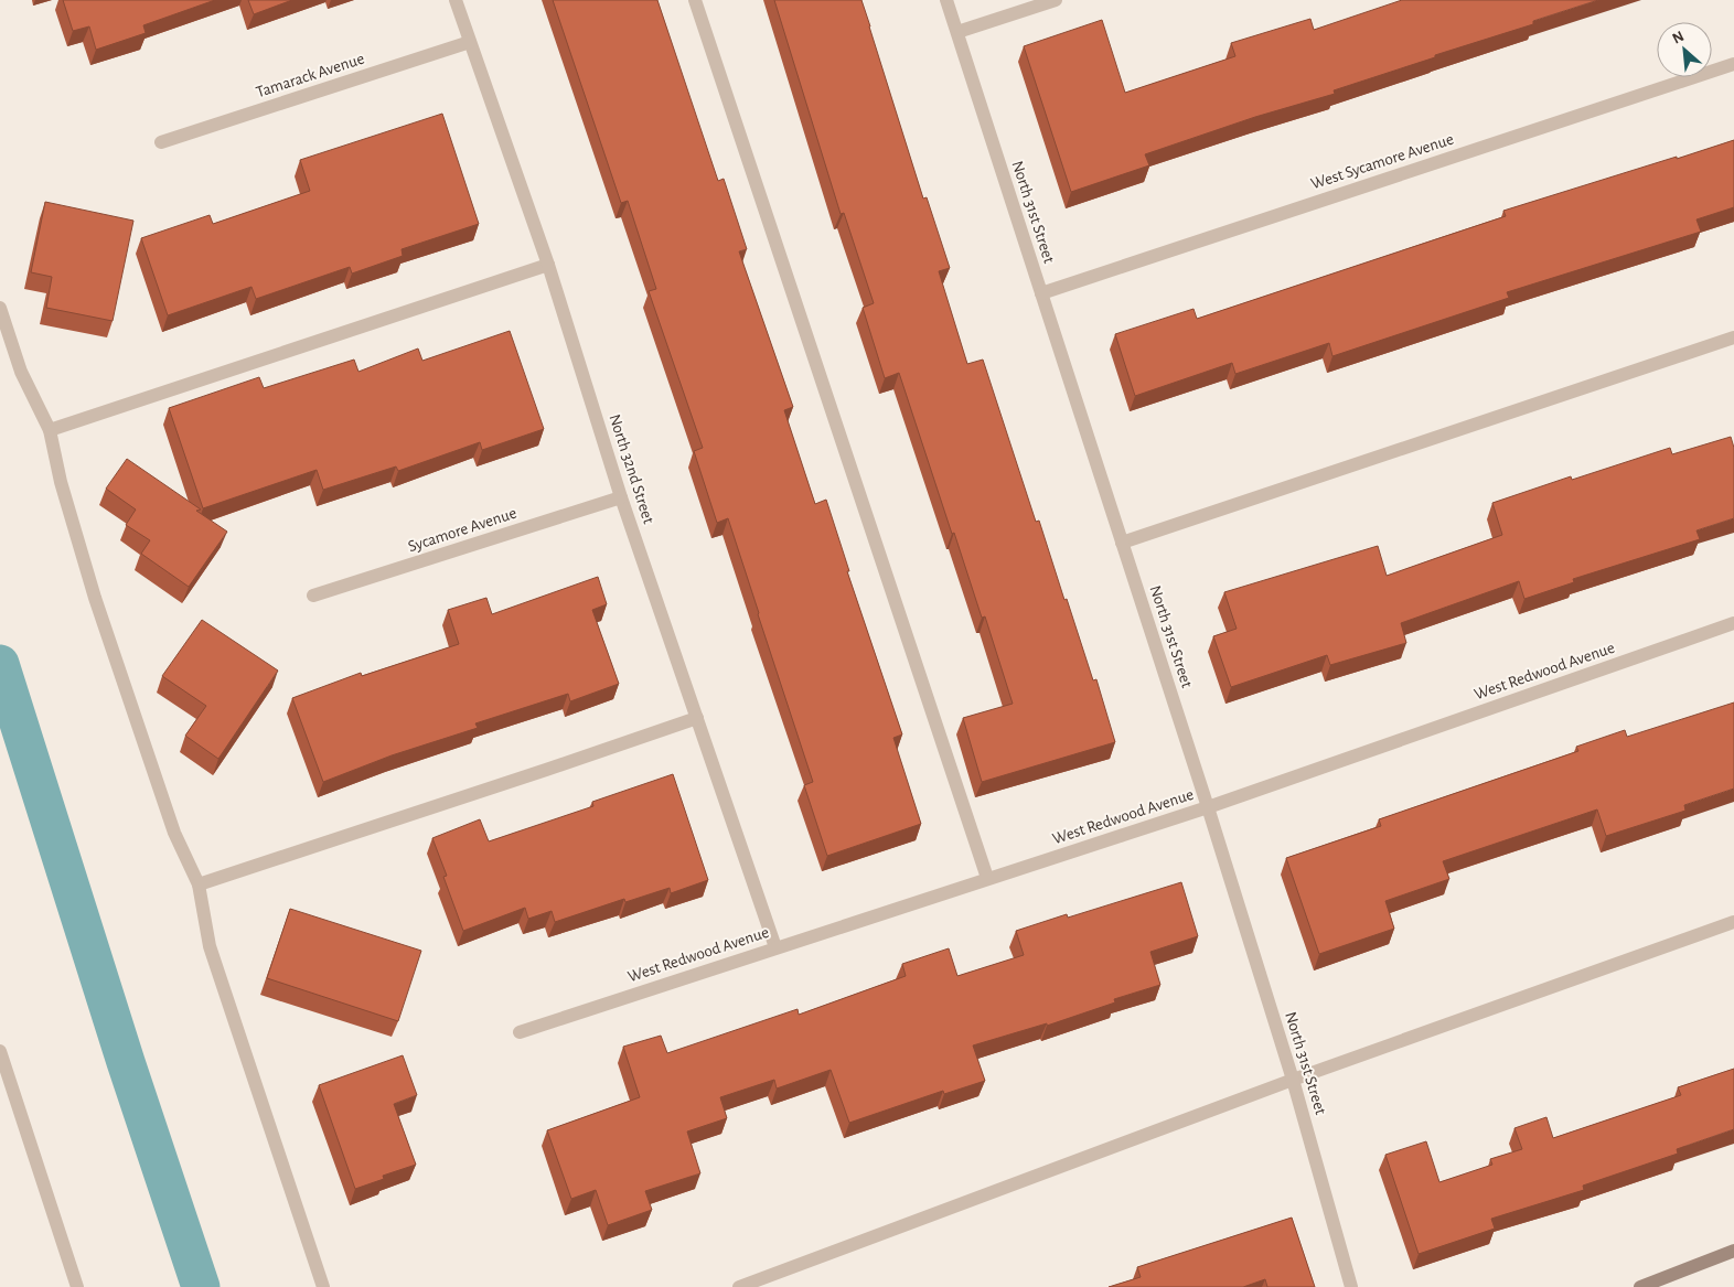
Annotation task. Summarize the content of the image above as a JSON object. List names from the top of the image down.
{
  "streets": {
    "street": [
      "Tamarack Avenue",
      "West Sycamore Avenue",
      "North 31st Street",
      "North 32nd Street",
      "Sycamore Avenue",
      "West Redwood Avenue"
    ]
  },
  "crossings": [
    ["Tamarack Avenue", "North 32nd Street"],
    ["West Sycamore Avenue", "North 31st Street"],
    ["North 31st Street", "West Redwood Avenue"],
    ["North 32nd Street", "Sycamore Avenue"],
    ["North 32nd Street", "West Redwood Avenue"]
  ],
  "north": "top left"
}
